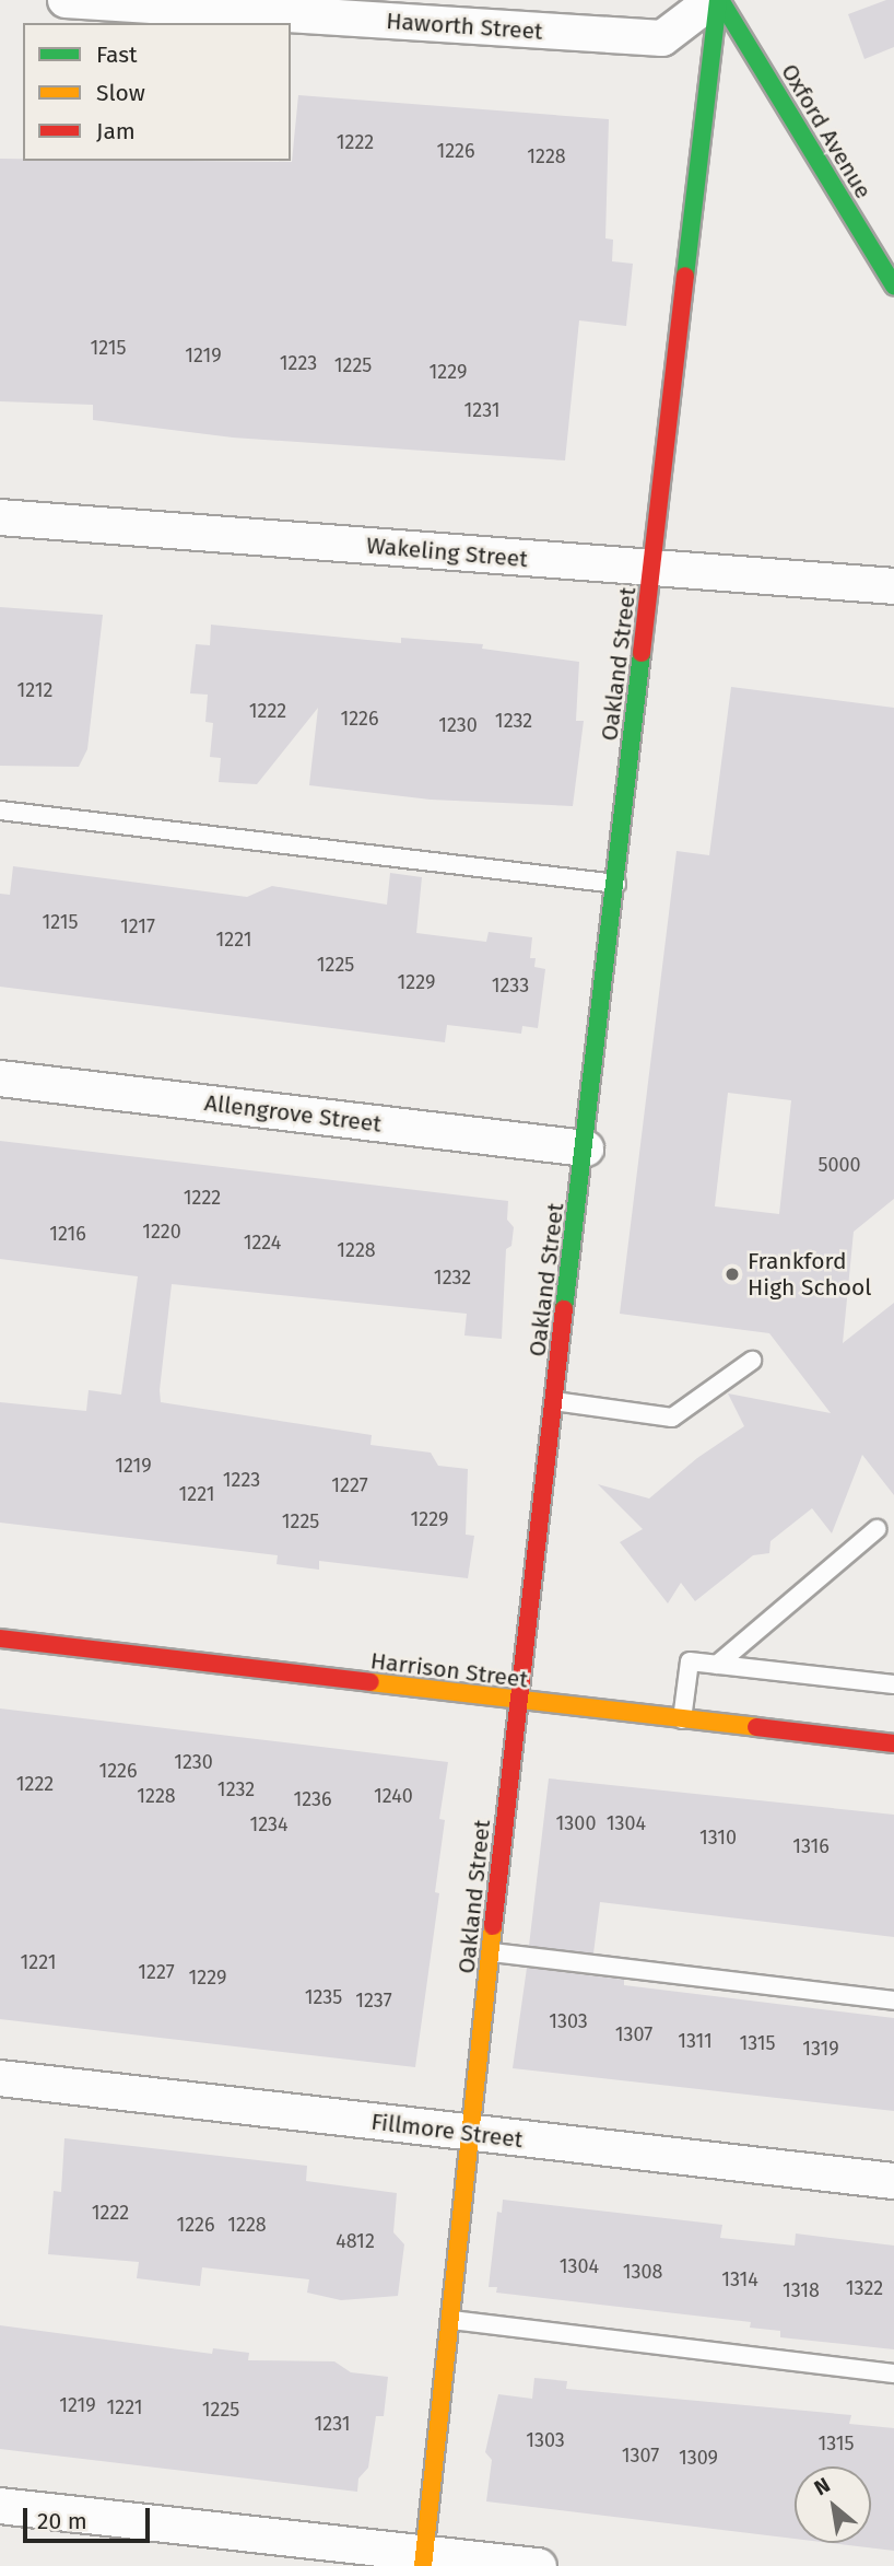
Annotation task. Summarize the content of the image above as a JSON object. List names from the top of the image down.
{
  "streets": {
    "street": [
      "Haworth Street",
      "Oxford Avenue",
      "Wakeling Street",
      "Oakland Street",
      "Allengrove Street",
      "Harrison Street",
      "Fillmore Street"
    ]
  },
  "crossings": [
    ["Haworth Street", "Oxford Avenue"],
    ["Haworth Street", "Oakland Street"],
    ["Oxford Avenue", "Oakland Street"],
    ["Wakeling Street", "Oakland Street"],
    ["Oakland Street", "Allengrove Street"],
    ["Oakland Street", "Harrison Street"],
    ["Oakland Street", "Fillmore Street"]
  ],
  "places": ["Frankford High School"],
  "house_numbers": [
    "1222",
    "1226",
    "1228",
    "1215",
    "1219",
    "1223",
    "1225",
    "1229",
    "1231",
    "1212",
    "1222",
    "1226",
    "1232",
    "1230",
    "1215",
    "1217",
    "1221",
    "1225",
    "1229",
    "1233",
    "5000",
    "1222",
    "1220",
    "1216",
    "1224",
    "1228",
    "1232",
    "1219",
    "1223",
    "1227",
    "1221",
    "1229",
    "1225",
    "1230",
    "1226",
    "1222",
    "1232",
    "1228",
    "1240",
    "1236",
    "1300",
    "1304",
    "1234",
    "1310",
    "1316",
    "1221",
    "1227",
    "1229",
    "1235",
    "1237",
    "1303",
    "1307",
    "1311",
    "1315",
    "1319",
    "1222",
    "1226",
    "1228",
    "4812",
    "1304",
    "1308",
    "1314",
    "1322",
    "1318",
    "1219",
    "1221",
    "1225",
    "1231",
    "1303",
    "1315",
    "1307",
    "1309"
  ],
  "legend": ["Fast", "Slow", "Jam"],
  "scale_bar": "20 m",
  "north": "top left"
}
